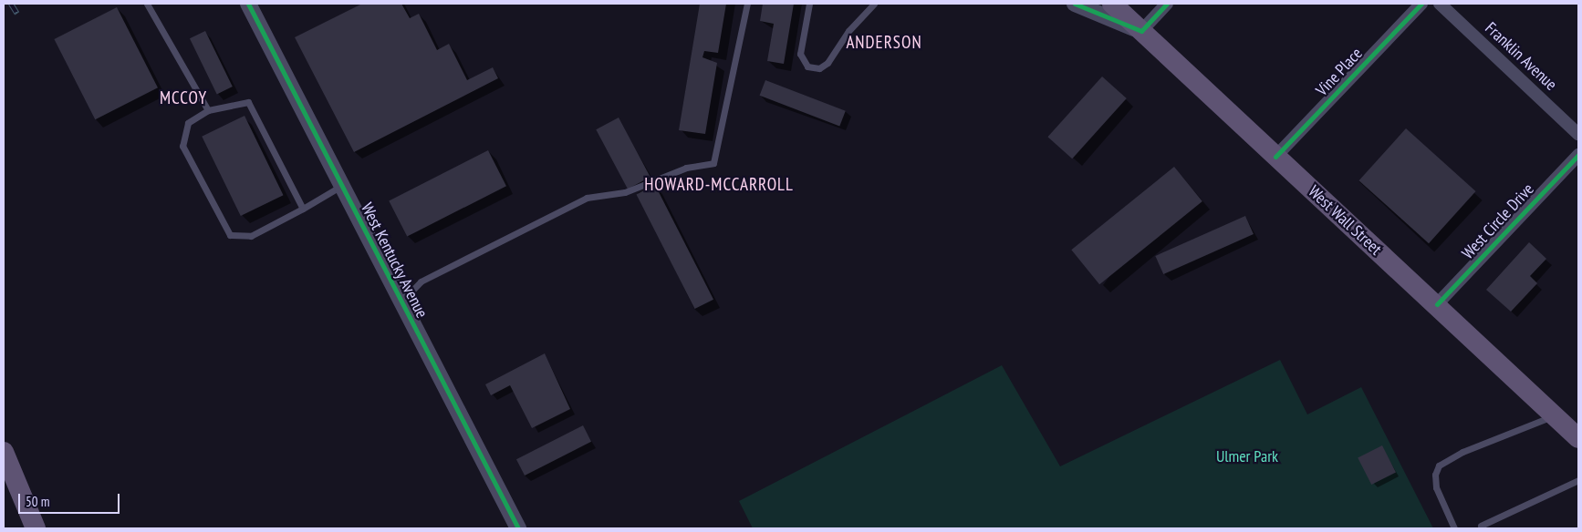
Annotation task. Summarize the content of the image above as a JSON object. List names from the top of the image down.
{
  "streets": {
    "main road": ["West Wall Street"],
    "street": [
      "Franklin Avenue",
      "Vine Place",
      "West Circle Drive",
      "West Kentucky Avenue"
    ]
  },
  "crossings": [
    ["Vine Place", "West Wall Street"],
    ["West Wall Street", "West Circle Drive"]
  ],
  "districts": ["ANDERSON", "MCCOY", "HOWARD-MCCARROLL"],
  "parks": ["Ulmer Park"],
  "scale_bar": "50 m"
}
